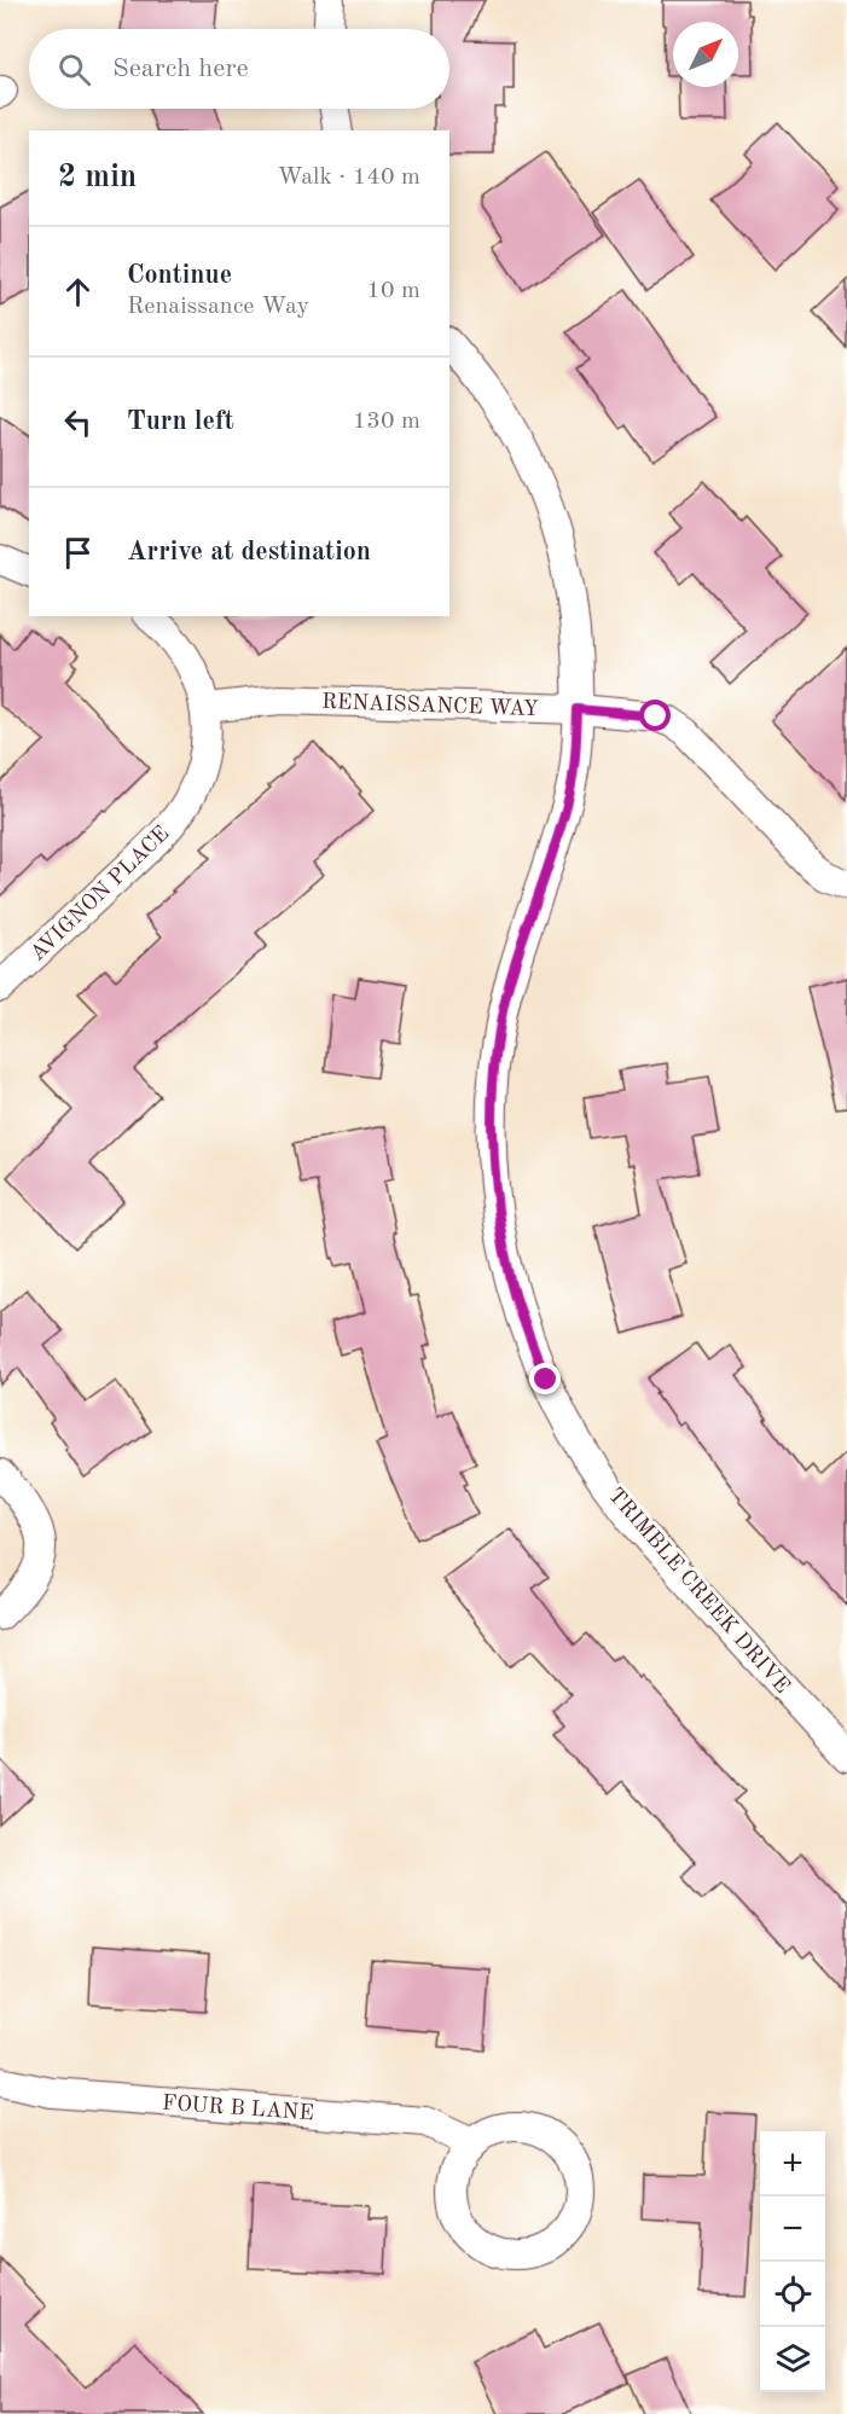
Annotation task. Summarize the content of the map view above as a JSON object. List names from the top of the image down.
{
  "streets": {
    "street": [
      "RENAISSANCE WAY",
      "AVIGNON PLACE",
      "TRIMBLE CREEK DRIVE",
      "FOUR B LANE"
    ]
  },
  "crossings": [
    ["RENAISSANCE WAY", "AVIGNON PLACE"],
    ["RENAISSANCE WAY", "TRIMBLE CREEK DRIVE"]
  ],
  "north": "top right",
  "page": {
    "search": "Search here",
    "heading": ["2 min", "Walk · 140 m"],
    "list": [
      ["Continue", "Renaissance Way", "10 m"],
      ["Turn left", "130 m"],
      "Arrive at destination"
    ],
    "map_buttons": ["+", "−"]
  }
}
